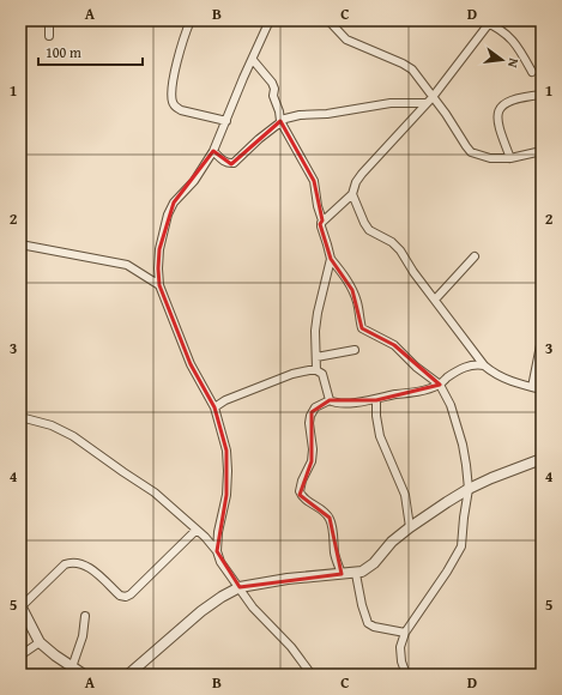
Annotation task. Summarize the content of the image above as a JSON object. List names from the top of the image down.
{
  "scale_bar": "100 m",
  "north": "right",
  "grid": {
    "columns": [
      "A",
      "B",
      "C",
      "D"
    ],
    "rows": [
      "1",
      "2",
      "3",
      "4",
      "5"
    ]
  }
}
